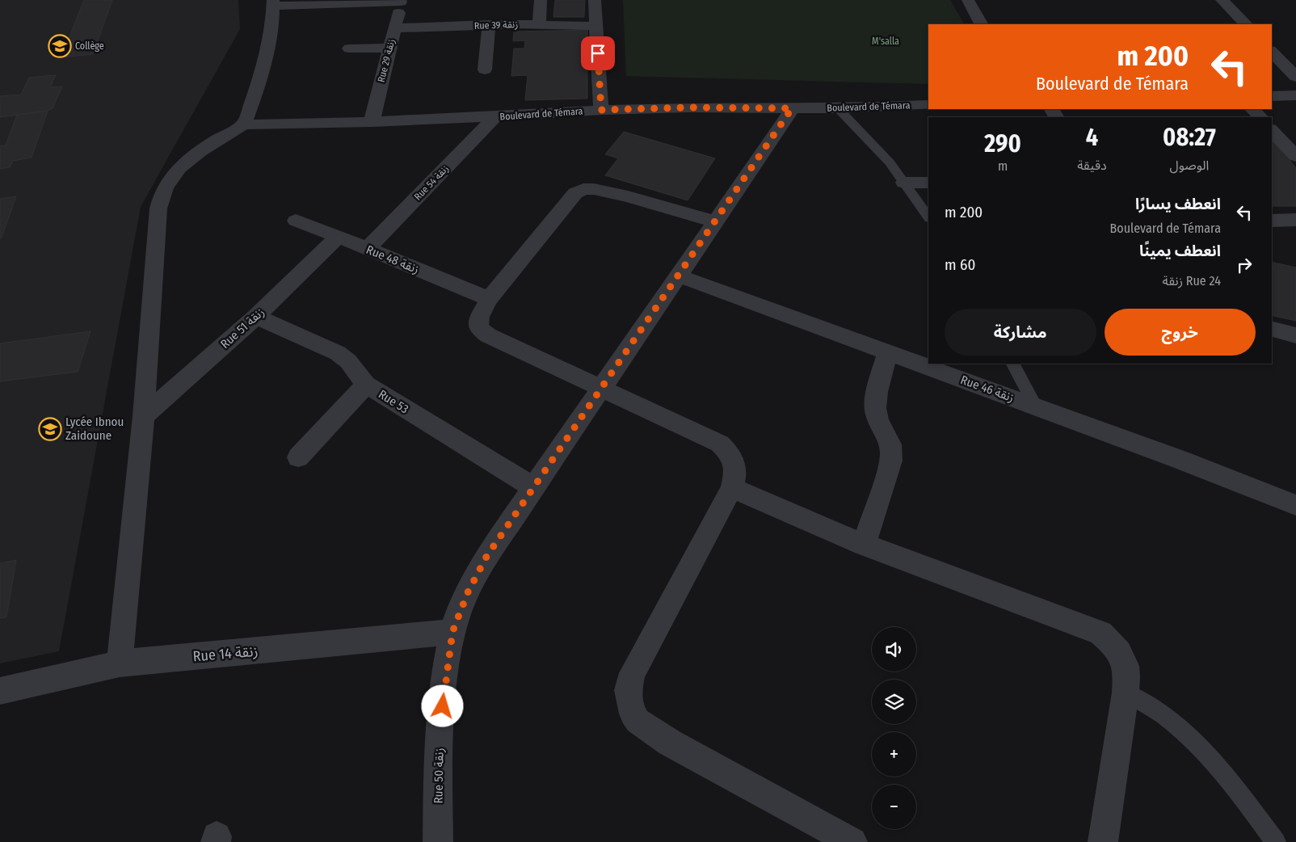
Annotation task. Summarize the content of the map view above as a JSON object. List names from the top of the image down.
{
  "streets": {
    "street": [
      "Rue 39 زنقة",
      "Rue 29 زنقة",
      "Boulevard de Témara",
      "Rue 54 زنقة",
      "Rue 48 زنقة",
      "Rue 51 زنقة",
      "Rue 46 زنقة",
      "Rue 53",
      "Rue 14 زنقة",
      "Rue 50 زنقة"
    ]
  },
  "crossings": [
    ["Rue 39 زنقة", "Rue 29 زنقة"],
    ["Rue 29 زنقة", "Boulevard de Témara"],
    ["Boulevard de Témara", "Rue 54 زنقة"],
    ["Boulevard de Témara", "Rue 50 زنقة"],
    ["Rue 54 زنقة", "Rue 48 زنقة"],
    ["Rue 48 زنقة", "Rue 51 زنقة"],
    ["Rue 51 زنقة", "Rue 53"],
    ["Rue 46 زنقة", "Rue 50 زنقة"],
    ["Rue 53", "Rue 50 زنقة"],
    ["Rue 14 زنقة", "Rue 50 زنقة"]
  ],
  "parks": ["M'salla"],
  "places": {
    "school or university": ["Collège", "Lycée Ibnou Zaidoune"]
  },
  "page": {
    "turn": ["200 m", "Boulevard de Témara"],
    "eta": [
      "08:27",
      "الوصول",
      "4",
      "دقيقة",
      "290",
      "m"
    ],
    "list": [
      {
        "name": "انعطف يسارًا",
        "note": "Boulevard de Témara",
        "value": "200 m"
      },
      {
        "name": "انعطف يمينًا",
        "note": "Rue 24 زنقة",
        "value": "60 m"
      }
    ],
    "buttons": ["خروج", "مشاركة"],
    "map_buttons": ["+", "−"]
  }
}
